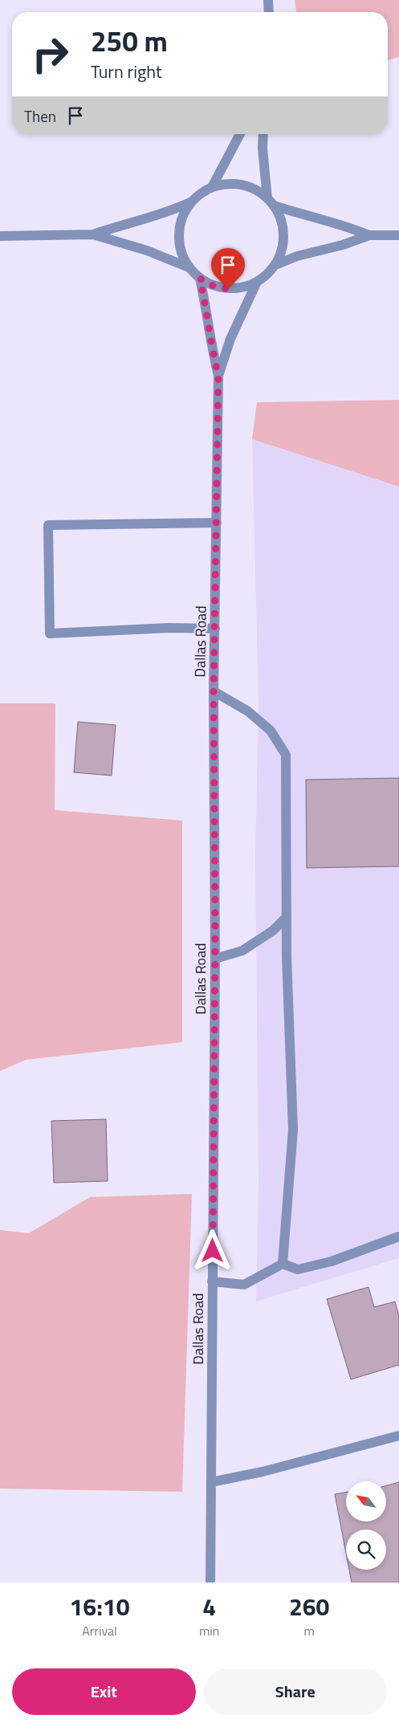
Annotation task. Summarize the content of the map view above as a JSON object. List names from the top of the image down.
{
  "streets": {
    "street": ["Dallas Road"]
  },
  "north": "top left",
  "page": {
    "turn": ["250 m", "Turn right"],
    "then": "Then",
    "eta": [
      "16:10",
      "Arrival",
      "4",
      "min",
      "260",
      "m"
    ],
    "buttons": ["Exit", "Share"]
  }
}
